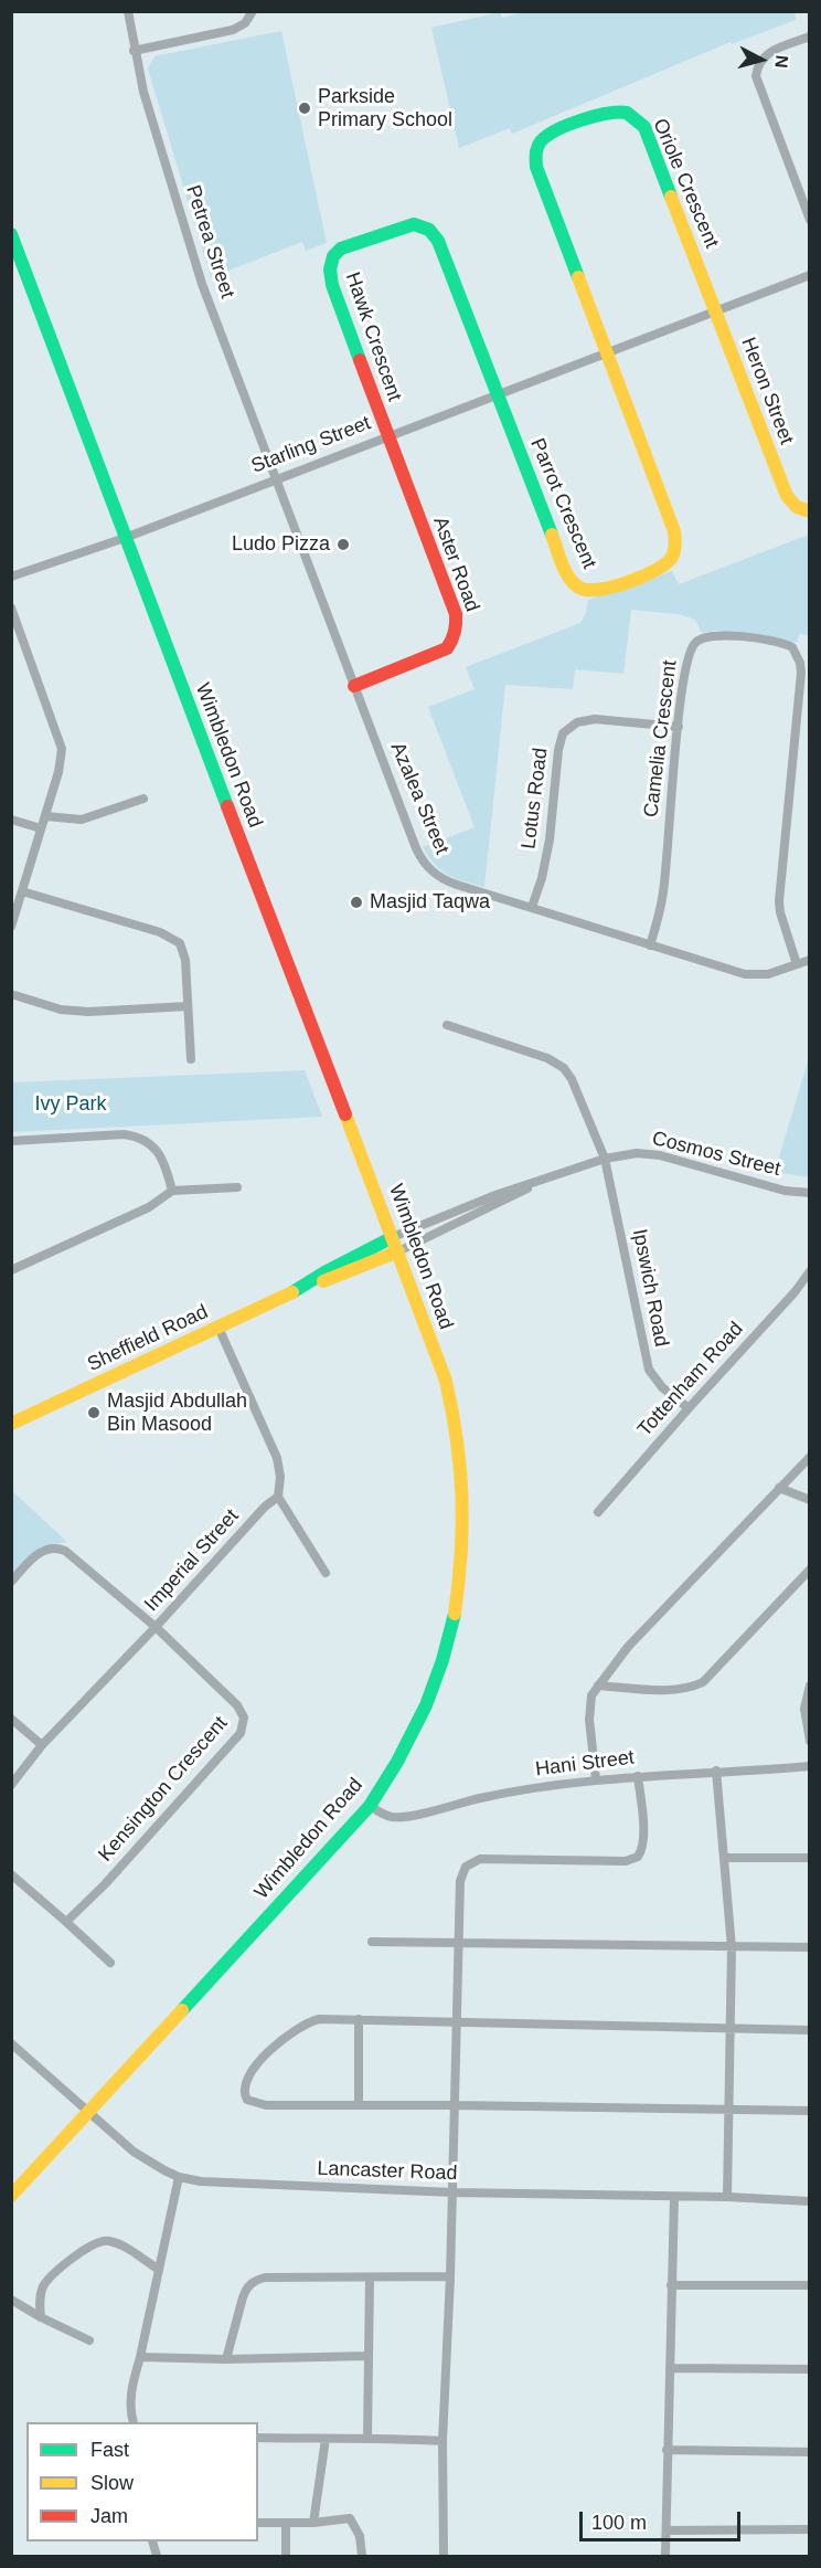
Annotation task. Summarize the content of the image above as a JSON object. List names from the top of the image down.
{
  "streets": {
    "street": [
      "Oriole Crescent",
      "Petrea Street",
      "Hawk Crescent",
      "Heron Street",
      "Starling Street",
      "Parrot Crescent",
      "Aster Road",
      "Camelia Crescent",
      "Wimbledon Road",
      "Azalea Street",
      "Lotus Road",
      "Cosmos Street",
      "Ipswich Road",
      "Sheffield Road",
      "Tottenham Road",
      "Imperial Street",
      "Hani Street",
      "Kensington Crescent",
      "Lancaster Road"
    ]
  },
  "crossings": [
    ["Oriole Crescent", "Heron Street"],
    ["Oriole Crescent", "Starling Street"],
    ["Oriole Crescent", "Parrot Crescent"],
    ["Petrea Street", "Starling Street"],
    ["Petrea Street", "Azalea Street"],
    ["Hawk Crescent", "Starling Street"],
    ["Hawk Crescent", "Parrot Crescent"],
    ["Hawk Crescent", "Aster Road"],
    ["Heron Street", "Starling Street"],
    ["Starling Street", "Parrot Crescent"],
    ["Starling Street", "Aster Road"],
    ["Starling Street", "Wimbledon Road"],
    ["Starling Street", "Azalea Street"],
    ["Aster Road", "Azalea Street"],
    ["Camelia Crescent", "Azalea Street"],
    ["Camelia Crescent", "Lotus Road"],
    ["Wimbledon Road", "Cosmos Street"],
    ["Wimbledon Road", "Sheffield Road"],
    ["Wimbledon Road", "Hani Street"],
    ["Wimbledon Road", "Lancaster Road"],
    ["Azalea Street", "Lotus Road"],
    ["Cosmos Street", "Ipswich Road"],
    ["Cosmos Street", "Sheffield Road"],
    ["Ipswich Road", "Tottenham Road"],
    ["Imperial Street", "Kensington Crescent"]
  ],
  "parks": ["Ivy Park"],
  "places": [
    "Parkside Primary School",
    "Ludo Pizza",
    "Masjid Taqwa",
    "Masjid Abdullah Bin Masood"
  ],
  "legend": ["Fast", "Slow", "Jam"],
  "scale_bar": "100 m",
  "north": "right"
}
